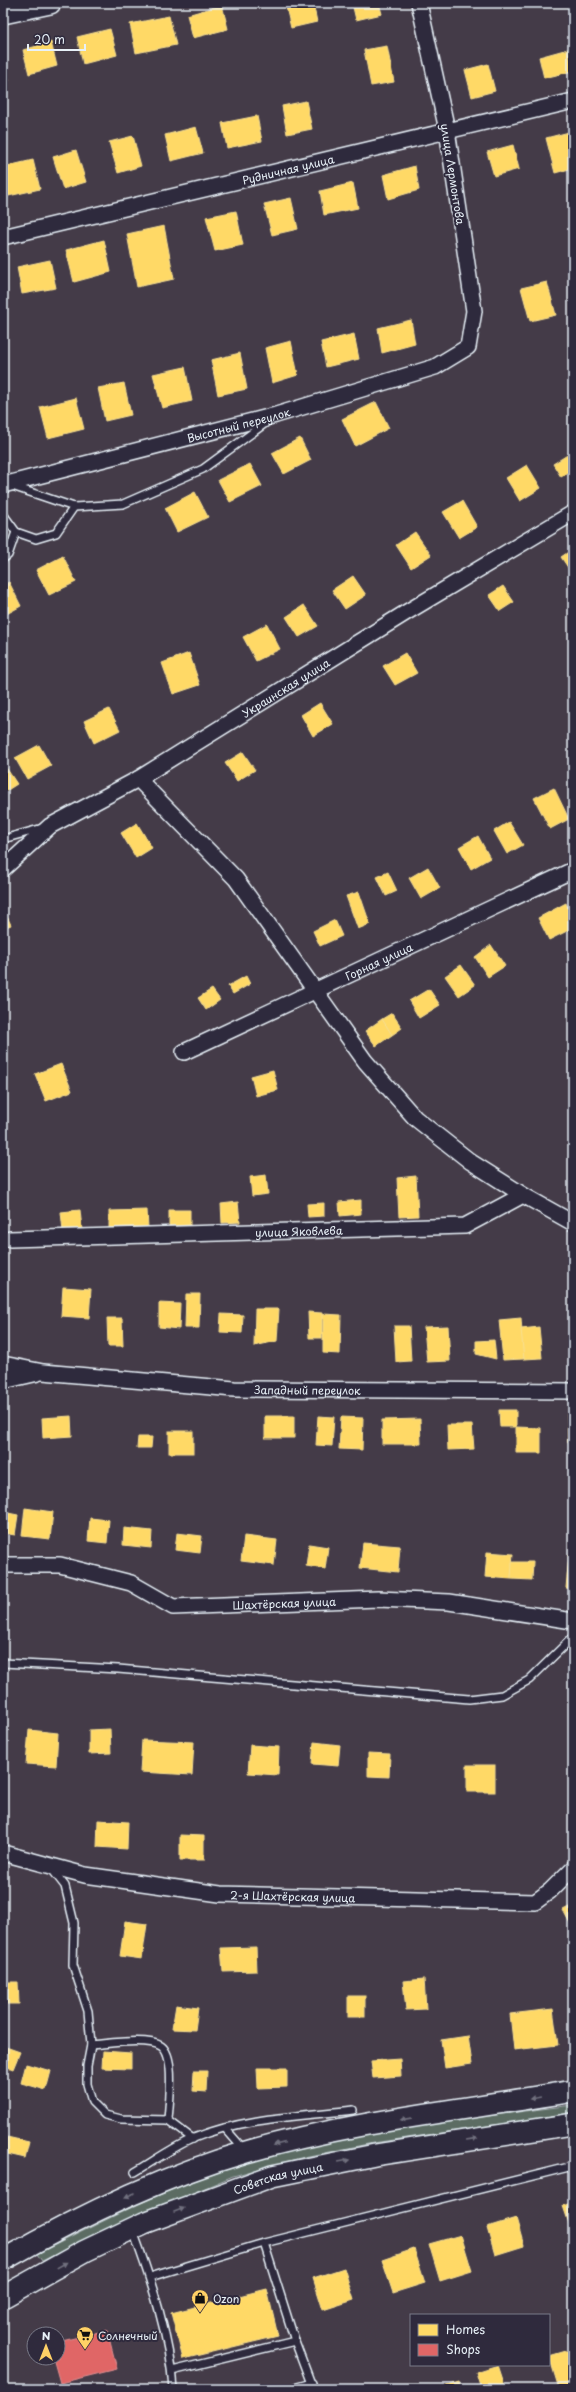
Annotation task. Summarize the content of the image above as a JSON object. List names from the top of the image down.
{
  "streets": {
    "main road": ["Советская улица"],
    "street": [
      "Рудничная улица",
      "улица Лермонтова",
      "Высотный переулок",
      "Украинская улица",
      "Горная улица",
      "улица Яковлева",
      "Западный переулок",
      "Шахтёрская улица",
      "2-я Шахтёрская улица"
    ]
  },
  "crossings": [
    ["Рудничная улица", "улица Лермонтова"],
    ["улица Лермонтова", "Высотный переулок"]
  ],
  "places": {
    "shop": ["Ozon"],
    "supermarket": ["Солнечный"]
  },
  "legend": ["Homes", "Shops"],
  "scale_bar": "20 m",
  "north": "top"
}
